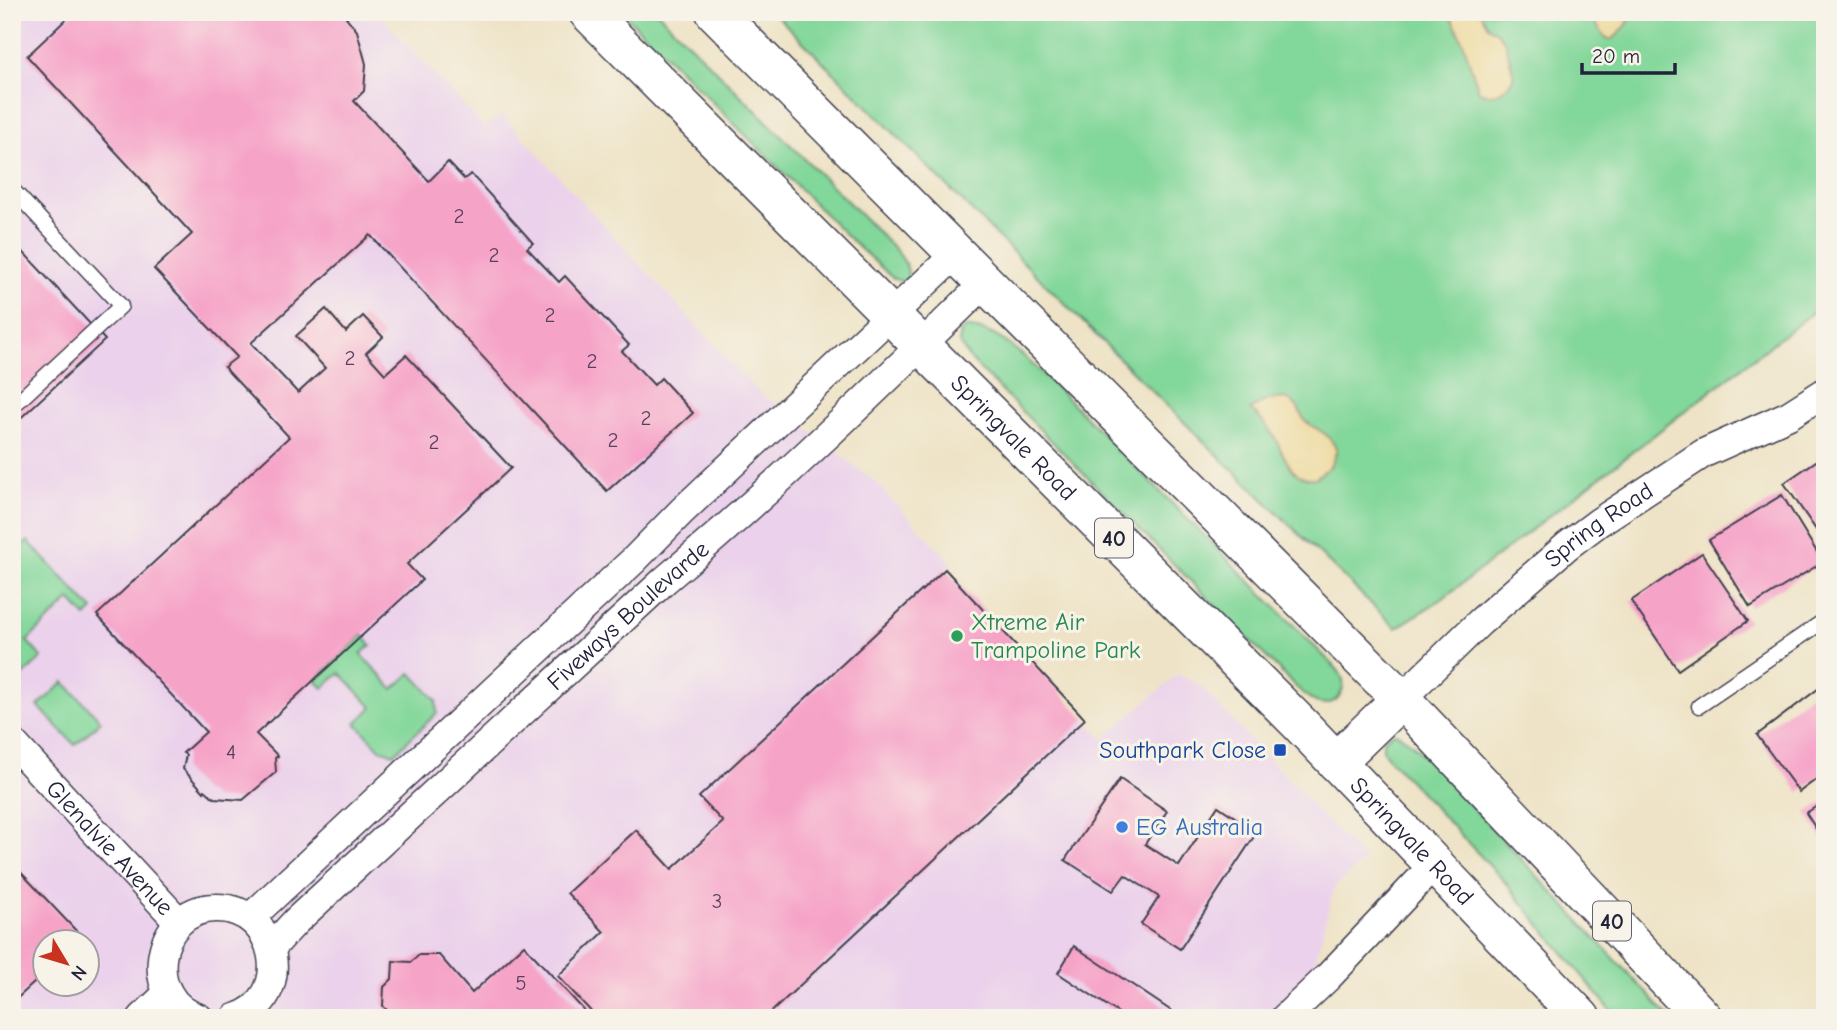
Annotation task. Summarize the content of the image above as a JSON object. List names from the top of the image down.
{
  "streets": {
    "highway": ["Springvale Road", "40"],
    "street": ["Spring Road", "Fiveways Boulevarde", "Glenalvie Avenue"]
  },
  "crossings": [
    ["Springvale Road", "Fiveways Boulevarde"],
    ["Spring Road", "40"],
    ["40", "Fiveways Boulevarde"]
  ],
  "places": {
    "other": ["Xtreme Air Trampoline Park", "EG Australia"],
    "transit": ["Southpark Close"]
  },
  "house_numbers": [
    "2",
    "2",
    "2",
    "2",
    "2",
    "2",
    "2",
    "2",
    "4",
    "3",
    "5"
  ],
  "scale_bar": "20 m",
  "north": "bottom right"
}
